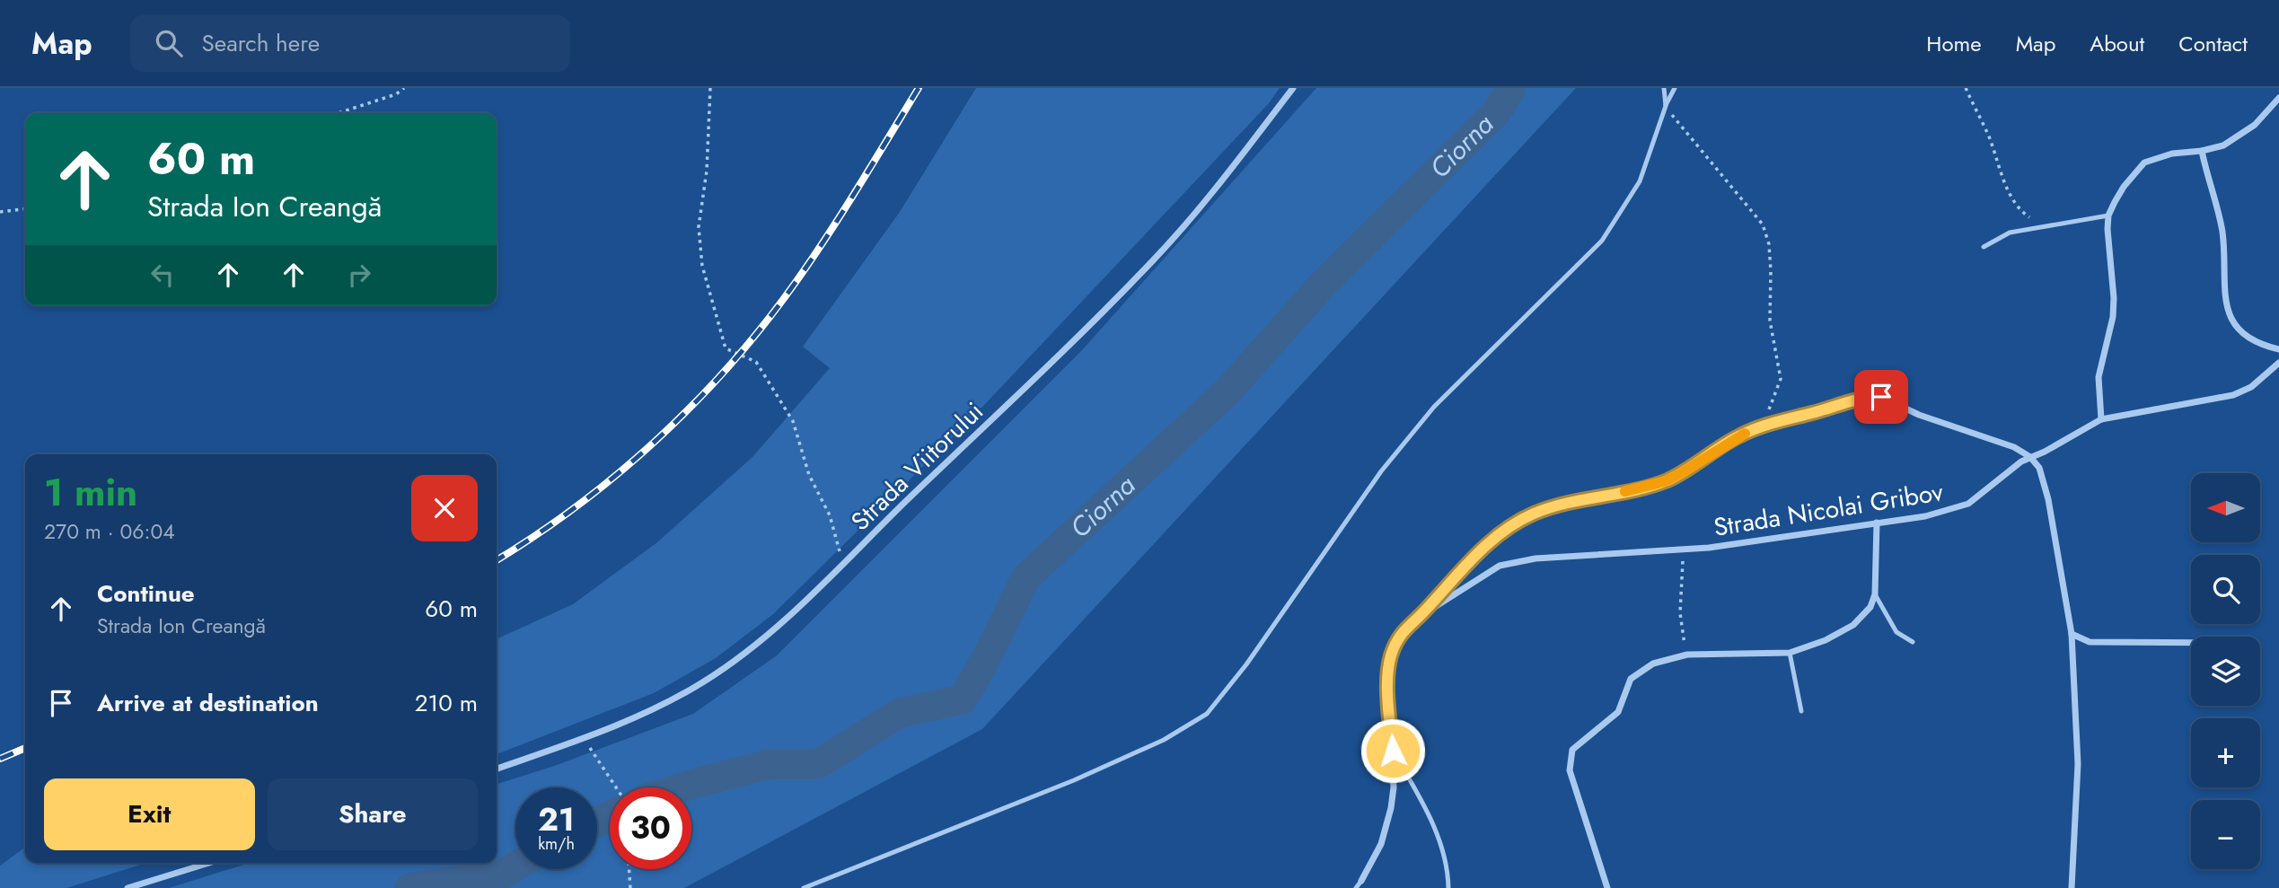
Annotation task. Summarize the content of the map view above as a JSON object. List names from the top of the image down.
{
  "streets": {
    "street": ["Strada Viitorului", "Strada Nicolai Gribov"]
  },
  "water": ["Ciorna"],
  "north": "left",
  "page": {
    "header": "Map",
    "search": "Search here",
    "nav": [
      "Home",
      "Map",
      "About",
      "Contact"
    ],
    "turn": ["60 m", "Strada Ion Creangă"],
    "heading": ["1 min", "270 m · 06:04"],
    "map_buttons": ["+", "−"],
    "list": [
      {
        "name": "Continue",
        "note": "Strada Ion Creangă",
        "value": "60 m"
      },
      {
        "name": "Arrive at destination",
        "value": "210 m"
      }
    ],
    "buttons": ["Exit", "Share"],
    "speed": "21 km/h",
    "limit": "30"
  }
}
